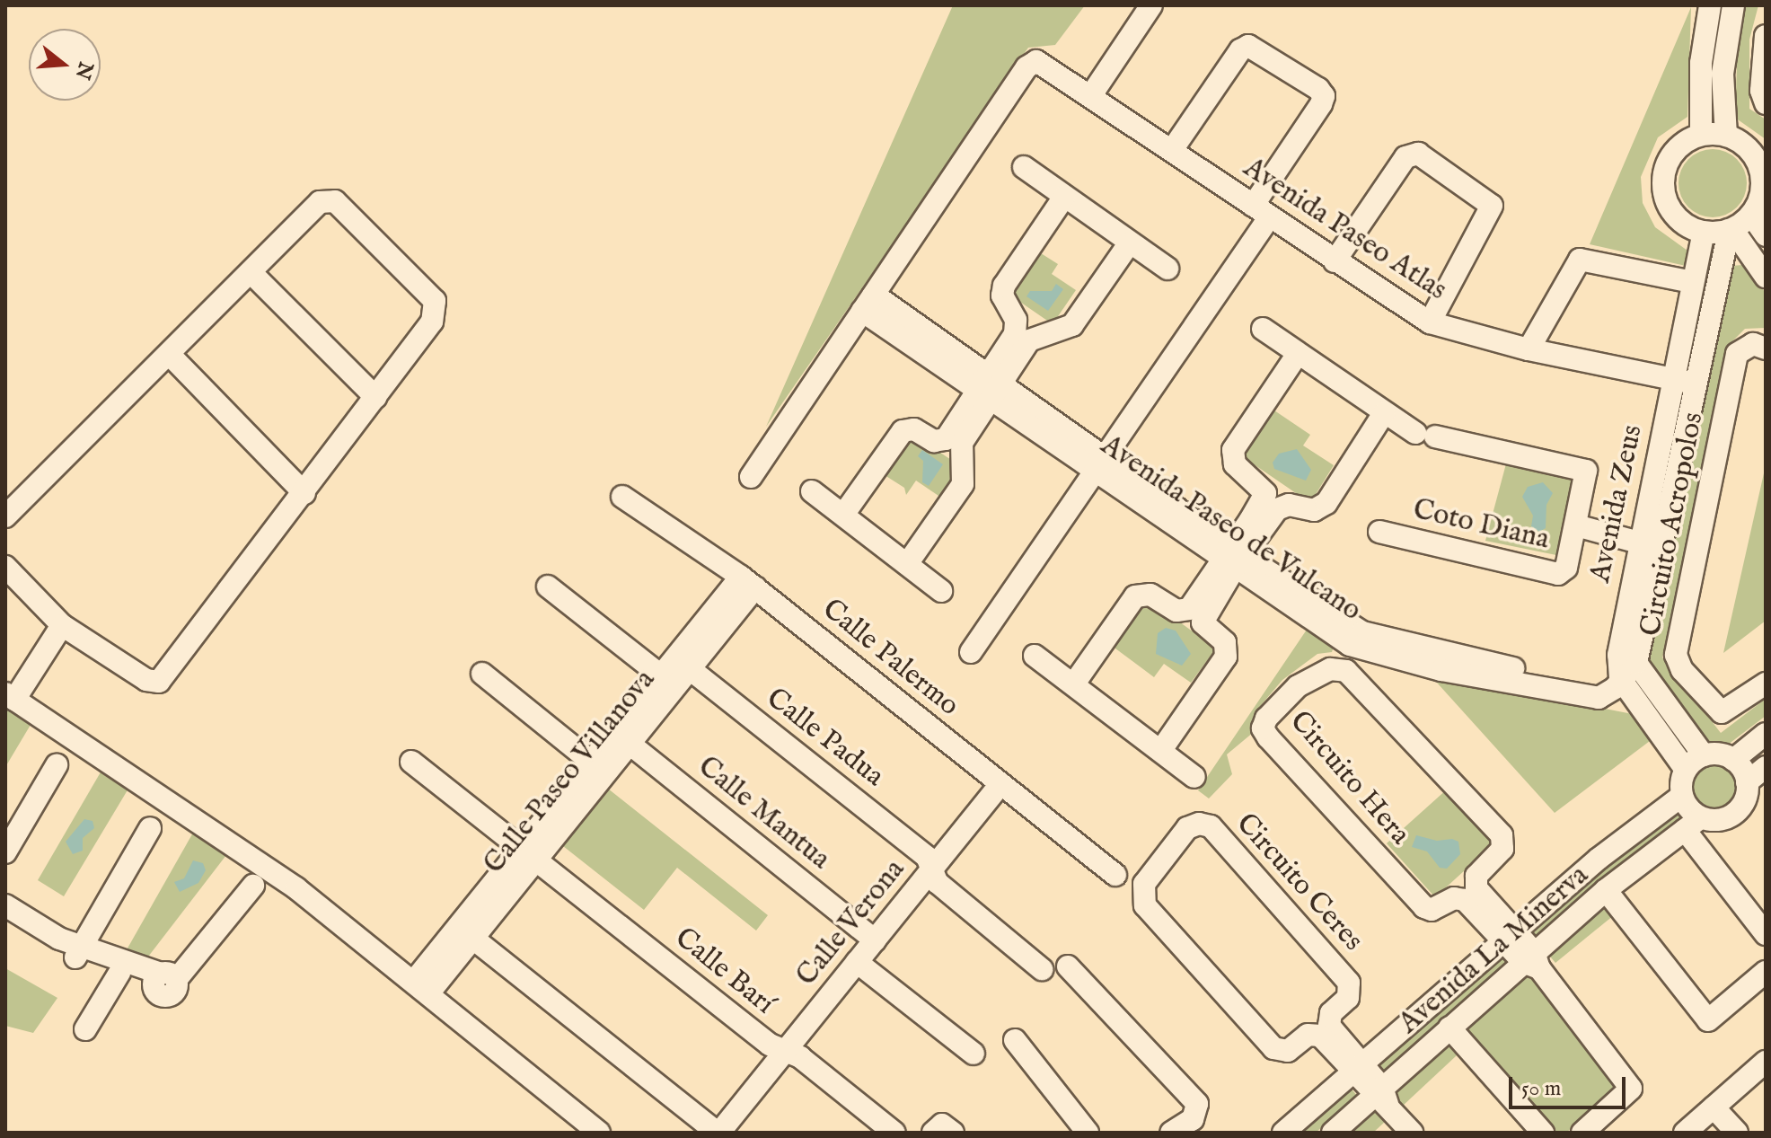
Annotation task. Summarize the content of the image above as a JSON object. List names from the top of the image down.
{
  "streets": {
    "street": [
      "Avenida Paseo Atlas",
      "Avenida Zeus",
      "Circuito Acropolos",
      "Coto Diana",
      "Avenida Paseo de Vulcano",
      "Calle Palermo",
      "Calle Padua",
      "Calle Paseo Villanova",
      "Circuito Hera",
      "Calle Mantua",
      "Circuito Ceres",
      "Calle Verona",
      "Avenida La Minerva",
      "Calle Barí"
    ]
  },
  "crossings": [
    ["Avenida Paseo Atlas", "Avenida Zeus"],
    ["Avenida Paseo Atlas", "Avenida Paseo de Vulcano"],
    ["Avenida Zeus", "Coto Diana"],
    ["Avenida Zeus", "Avenida Paseo de Vulcano"],
    ["Calle Palermo", "Calle Paseo Villanova"],
    ["Calle Palermo", "Calle Verona"],
    ["Calle Padua", "Calle Paseo Villanova"],
    ["Calle Padua", "Calle Verona"],
    ["Calle Paseo Villanova", "Calle Mantua"],
    ["Calle Paseo Villanova", "Calle Barí"],
    ["Circuito Hera", "Avenida La Minerva"],
    ["Calle Mantua", "Calle Verona"],
    ["Calle Verona", "Calle Barí"]
  ],
  "scale_bar": "50 m",
  "north": "right"
}
